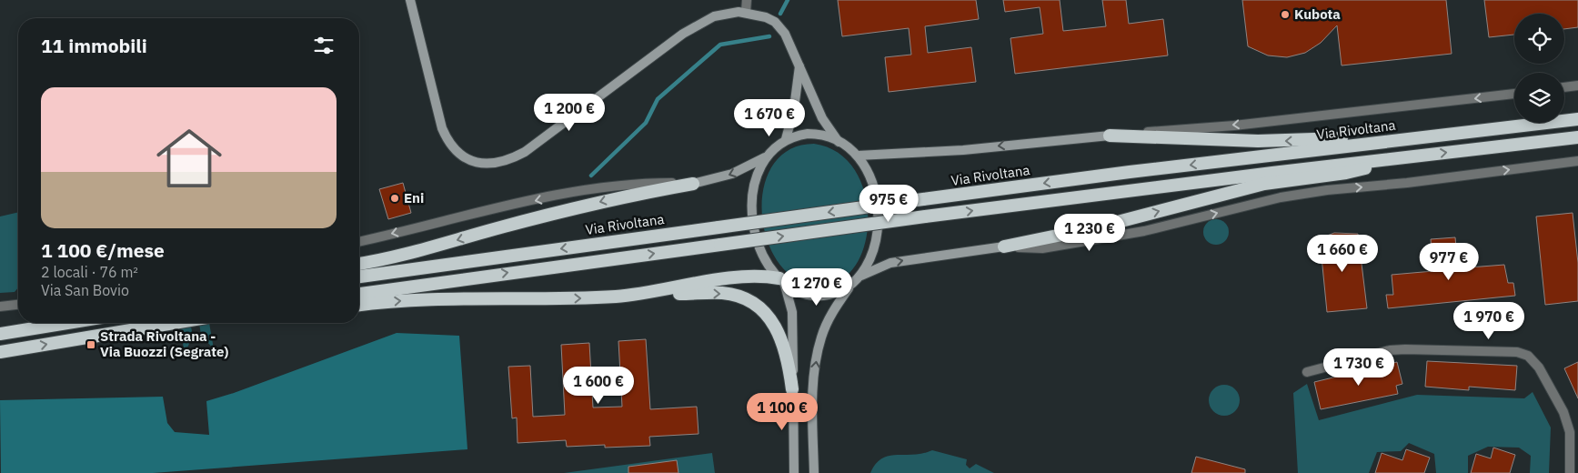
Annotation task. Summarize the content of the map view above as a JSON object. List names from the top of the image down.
{
  "streets": {
    "highway": ["Via Rivoltana"]
  },
  "places": {
    "other": ["Kubota", "Eni"],
    "transit": ["Strada Rivoltana - Via Buozzi (Segrate)"]
  },
  "page": {
    "heading": "11 immobili",
    "list": [
      {
        "name": "1 100 €/mese",
        "note": "2 locali · 76 m² · Via San Bovio"
      }
    ],
    "price": [
      "1 200 €",
      "1 670 €",
      "975 €",
      "1 230 €",
      "1 660 €",
      "977 €",
      "1 270 €",
      "1 970 €",
      "1 730 €",
      "1 600 €",
      "1 100 €"
    ]
  }
}
